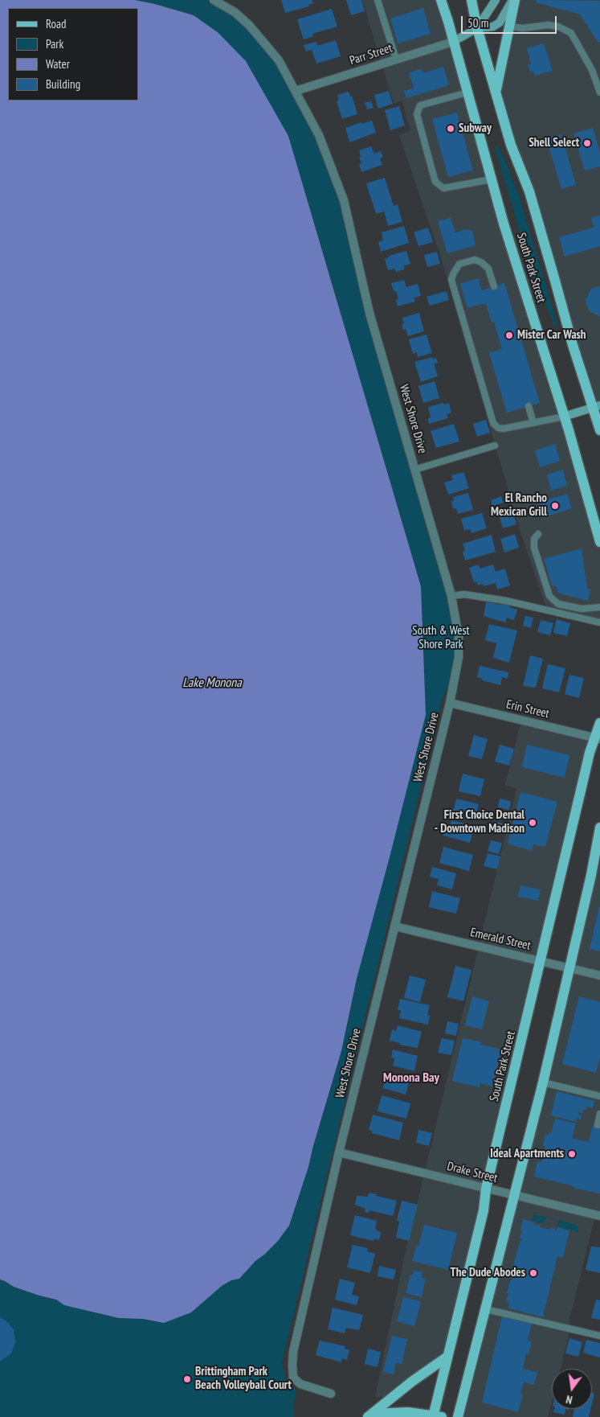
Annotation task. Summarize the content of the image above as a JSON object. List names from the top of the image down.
{
  "streets": {
    "main road": ["South Park Street"],
    "street": [
      "Parr Street",
      "West Shore Drive",
      "Erin Street",
      "Emerald Street",
      "Drake Street"
    ]
  },
  "crossings": [
    ["Parr Street", "South Park Street"],
    ["Parr Street", "West Shore Drive"],
    ["South Park Street", "Erin Street"],
    ["South Park Street", "Emerald Street"],
    ["South Park Street", "Drake Street"],
    ["West Shore Drive", "Erin Street"],
    ["West Shore Drive", "Emerald Street"],
    ["West Shore Drive", "Drake Street"]
  ],
  "districts": ["Monona Bay"],
  "water": ["Lake Monona"],
  "parks": ["South & West Shore Park"],
  "places": [
    "Subway",
    "Shell Select",
    "Mister Car Wash",
    "El Rancho Mexican Grill",
    "First Choice Dental - Downtown Madison",
    "Ideal Apartments",
    "The Dude Abodes",
    "Brittingham Park Beach Volleyball Court"
  ],
  "legend": [
    "Road",
    "Park",
    "Water",
    "Building"
  ],
  "scale_bar": "50 m",
  "north": "bottom"
}
